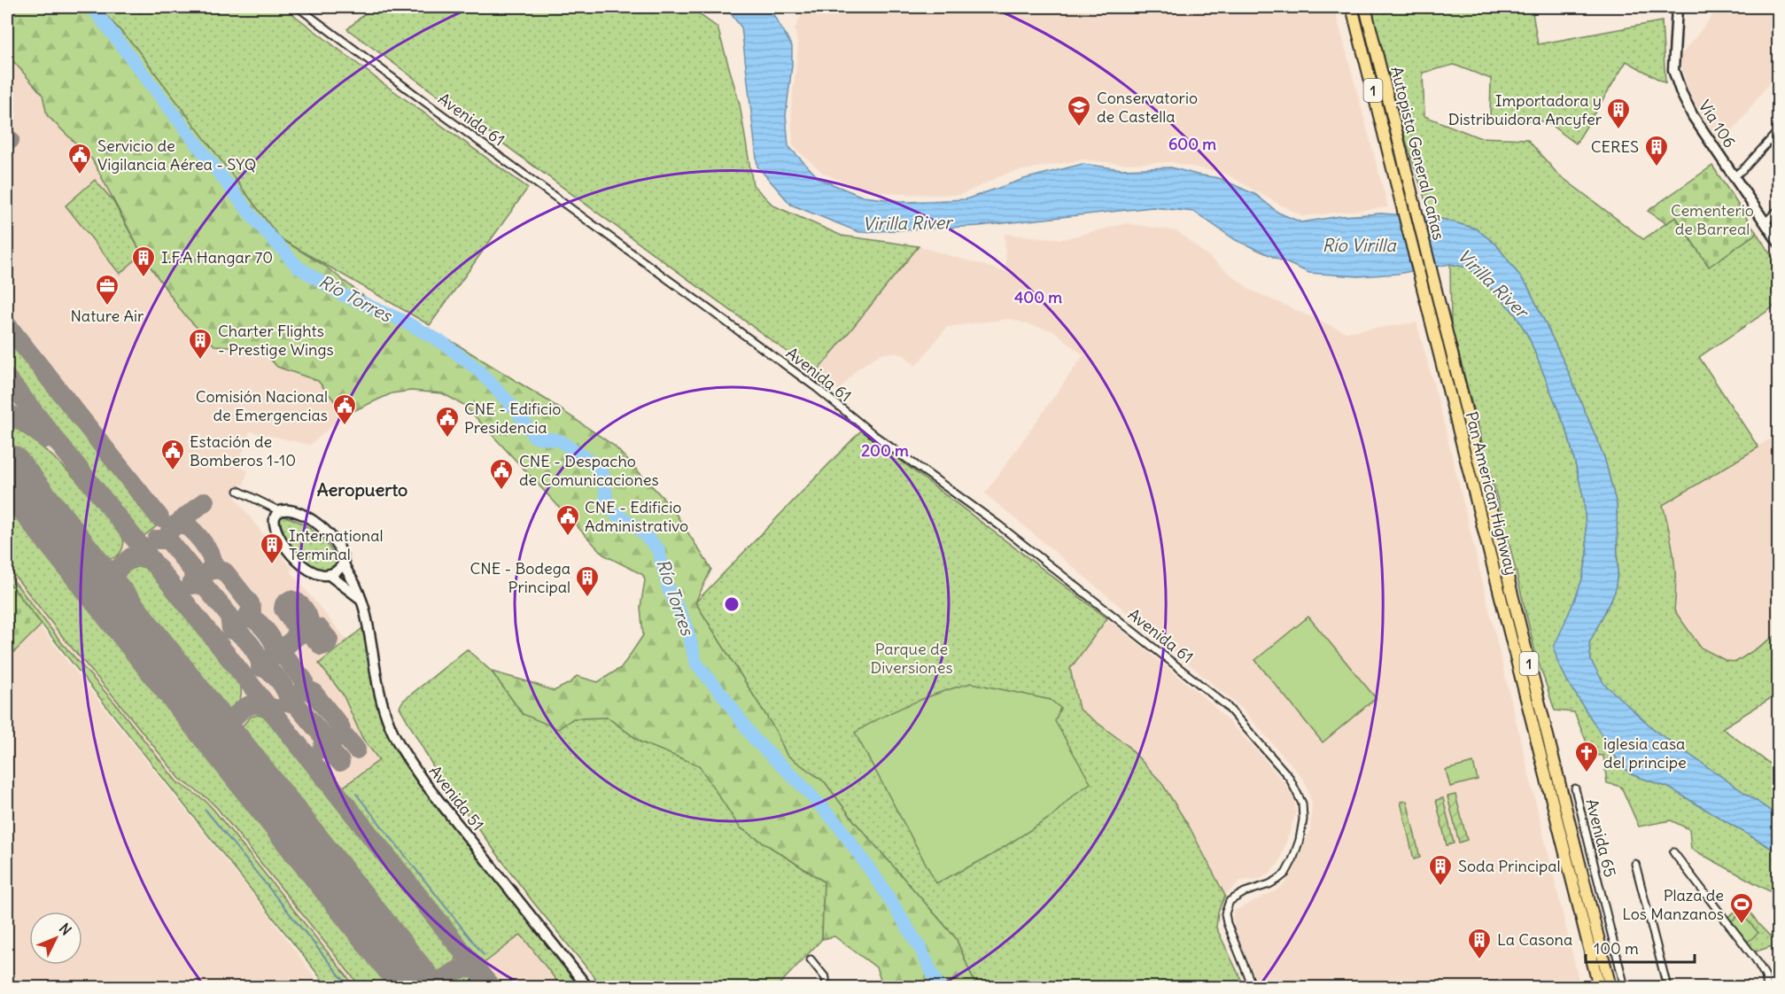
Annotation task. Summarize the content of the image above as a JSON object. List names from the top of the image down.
{
  "streets": {
    "highway": ["1", "Autopista General Cañas", "Pan American Highway"],
    "main road": ["Vía 106", "Avenida 51"],
    "street": ["Avenida 61", "Avenida 65"]
  },
  "crossings": [
    ["Autopista General Cañas", "Pan American Highway"]
  ],
  "districts": ["Aeropuerto"],
  "water": ["Virilla River", "Río Virilla", "Río Torres"],
  "parks": ["Cementerio de Barreal", "Parque de Diversiones"],
  "places": {
    "school or university": ["Conservatorio de Castella"],
    "building": [
      "Importadora y Distribuidora Ancyfer",
      "CERES",
      "I.F.A Hangar 70",
      "Charter Flights - Prestige Wings",
      "International Terminal",
      "CNE - Bodega Principal",
      "Soda Principal",
      "La Casona"
    ],
    "public building": [
      "Servicio de Vigilancia Aérea - SYQ",
      "Comisión Nacional de Emergencias",
      "CNE - Edificio Presidencia",
      "Estación de Bomberos 1-10",
      "CNE - Despacho de Comunicaciones",
      "CNE - Edificio Administrativo"
    ],
    "office": ["Nature Air"],
    "church": ["iglesia casa del principe"],
    "sports": ["Plaza de Los Manzanos"]
  },
  "scale_bar": "100 m",
  "north": "top right",
  "rings": ["600 m", "400 m", "200 m"]
}
